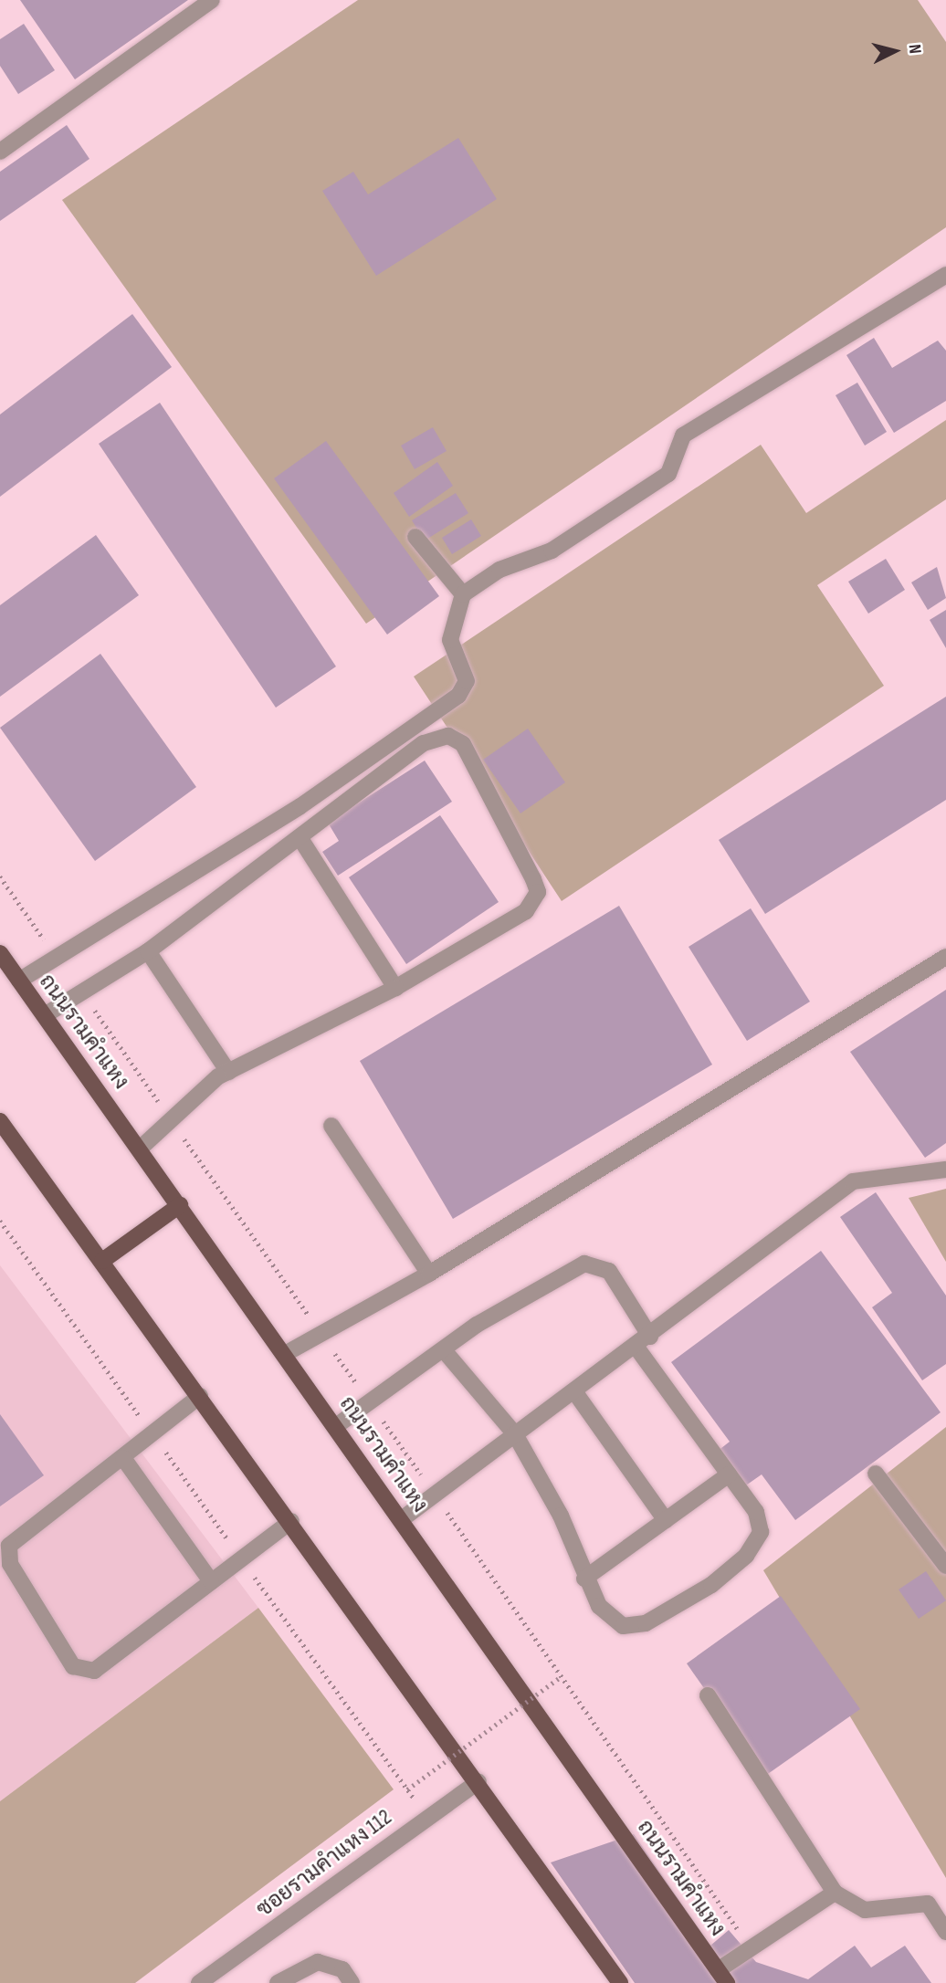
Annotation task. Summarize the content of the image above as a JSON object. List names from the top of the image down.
{
  "streets": {
    "main road": ["ถนนรามคำแหง"],
    "street": ["ซอยรามคำแหง 112"]
  },
  "north": "right"
}
